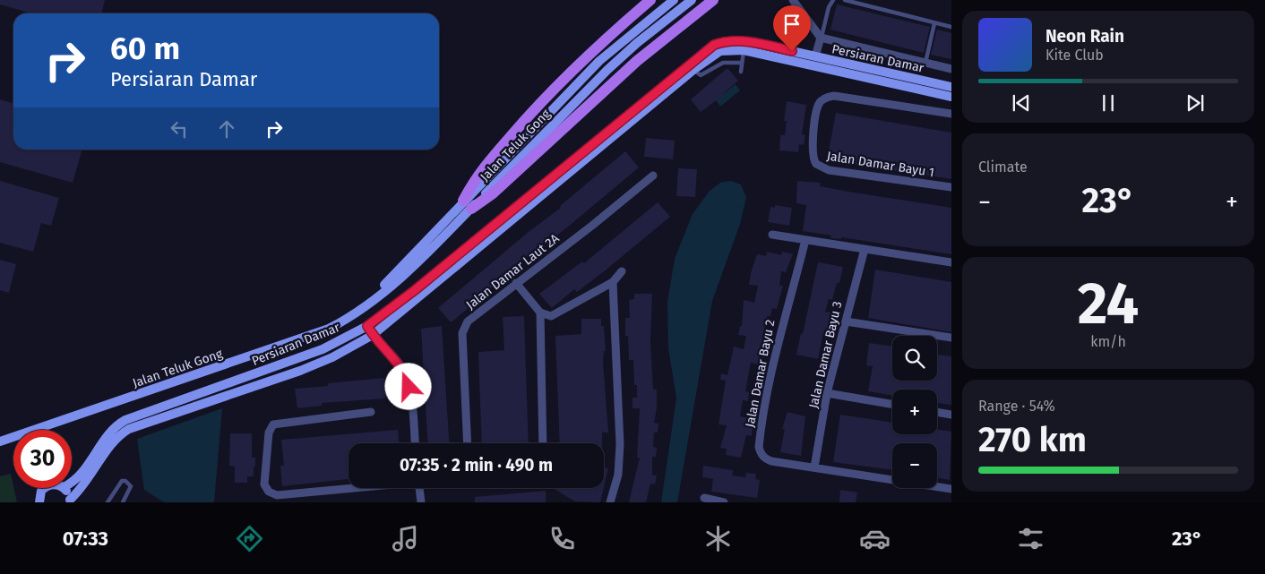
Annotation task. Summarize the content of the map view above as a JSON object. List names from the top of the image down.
{
  "streets": {
    "street": [
      "Persiaran Damar",
      "Jalan Teluk Gong",
      "Jalan Damar Bayu 1",
      "Jalan Damar Laut 2A",
      "Jalan Damar Bayu 3",
      "Jalan Damar Bayu 2"
    ]
  },
  "crossings": [
    ["Jalan Damar Bayu 3", "Jalan Damar Bayu 2"]
  ],
  "page": {
    "turn": ["60 m", "Persiaran Damar"],
    "song": ["Neon Rain", "Kite Club"],
    "tile": [
      "Climate",
      ["24", "km/h"],
      ["Range · 54%", "270 km"]
    ],
    "heat": ["−", "23°", "+"],
    "map_buttons": ["+", "−"],
    "limit": "30",
    "trip": "07:35 · 2 min · 490 m",
    "tabs": ["07:33", "23°"]
  }
}
